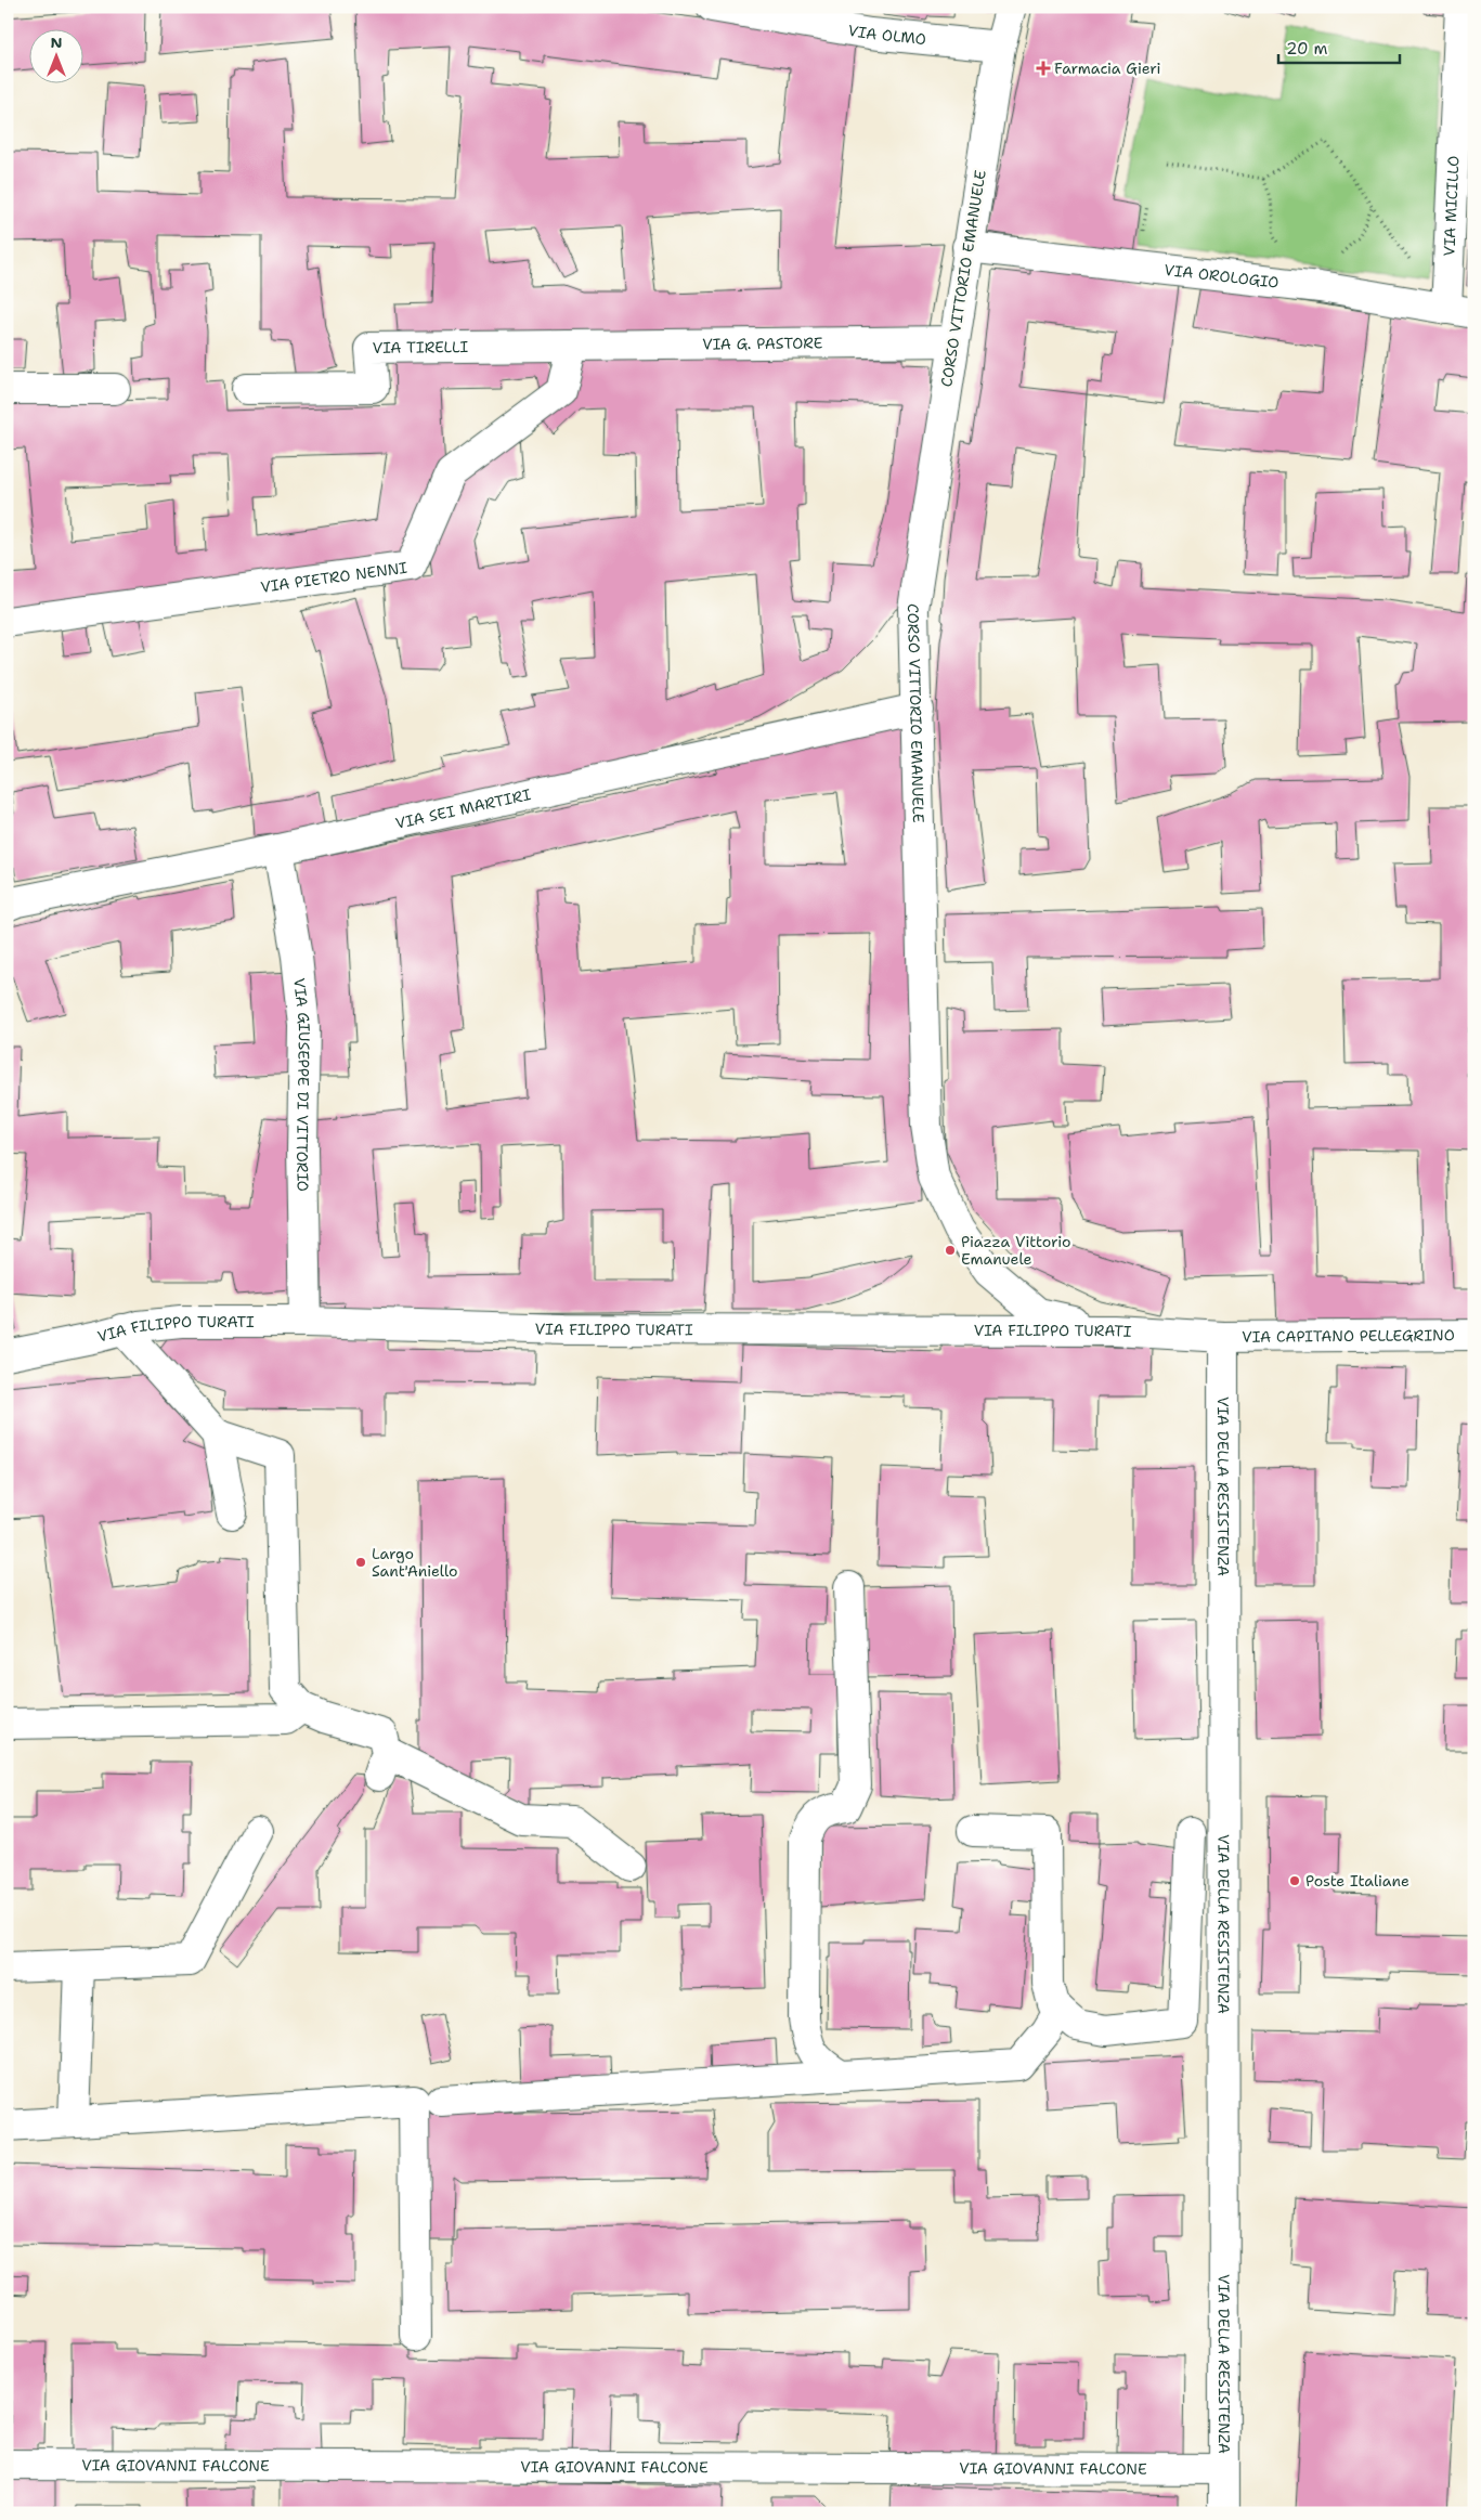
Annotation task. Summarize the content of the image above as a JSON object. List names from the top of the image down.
{
  "streets": {
    "street": [
      "VIA OLMO",
      "VIA MICILLO",
      "VIA OROLOGIO",
      "CORSO VITTORIO EMANUELE",
      "VIA G. PASTORE",
      "VIA TIRELLI",
      "VIA PIETRO NENNI",
      "VIA SEI MARTIRI",
      "VIA GIUSEPPE DI VITTORIO",
      "VIA FILIPPO TURATI",
      "VIA CAPITANO PELLEGRINO",
      "VIA DELLA RESISTENZA",
      "VIA GIOVANNI FALCONE"
    ]
  },
  "crossings": [
    ["VIA OLMO", "CORSO VITTORIO EMANUELE"],
    ["VIA MICILLO", "VIA OROLOGIO"],
    ["VIA OROLOGIO", "CORSO VITTORIO EMANUELE"],
    ["CORSO VITTORIO EMANUELE", "VIA G. PASTORE"],
    ["CORSO VITTORIO EMANUELE", "VIA SEI MARTIRI"],
    ["CORSO VITTORIO EMANUELE", "VIA FILIPPO TURATI"],
    ["VIA G. PASTORE", "VIA TIRELLI"],
    ["VIA G. PASTORE", "VIA PIETRO NENNI"],
    ["VIA TIRELLI", "VIA PIETRO NENNI"],
    ["VIA SEI MARTIRI", "VIA GIUSEPPE DI VITTORIO"],
    ["VIA GIUSEPPE DI VITTORIO", "VIA FILIPPO TURATI"],
    ["VIA FILIPPO TURATI", "VIA CAPITANO PELLEGRINO"],
    ["VIA FILIPPO TURATI", "VIA DELLA RESISTENZA"],
    ["VIA CAPITANO PELLEGRINO", "VIA DELLA RESISTENZA"],
    ["VIA DELLA RESISTENZA", "VIA GIOVANNI FALCONE"]
  ],
  "places": {
    "health": ["Farmacia Gieri"],
    "other": ["Piazza Vittorio Emanuele", "Largo Sant'Aniello", "Poste Italiane"]
  },
  "scale_bar": "20 m",
  "north": "top"
}
